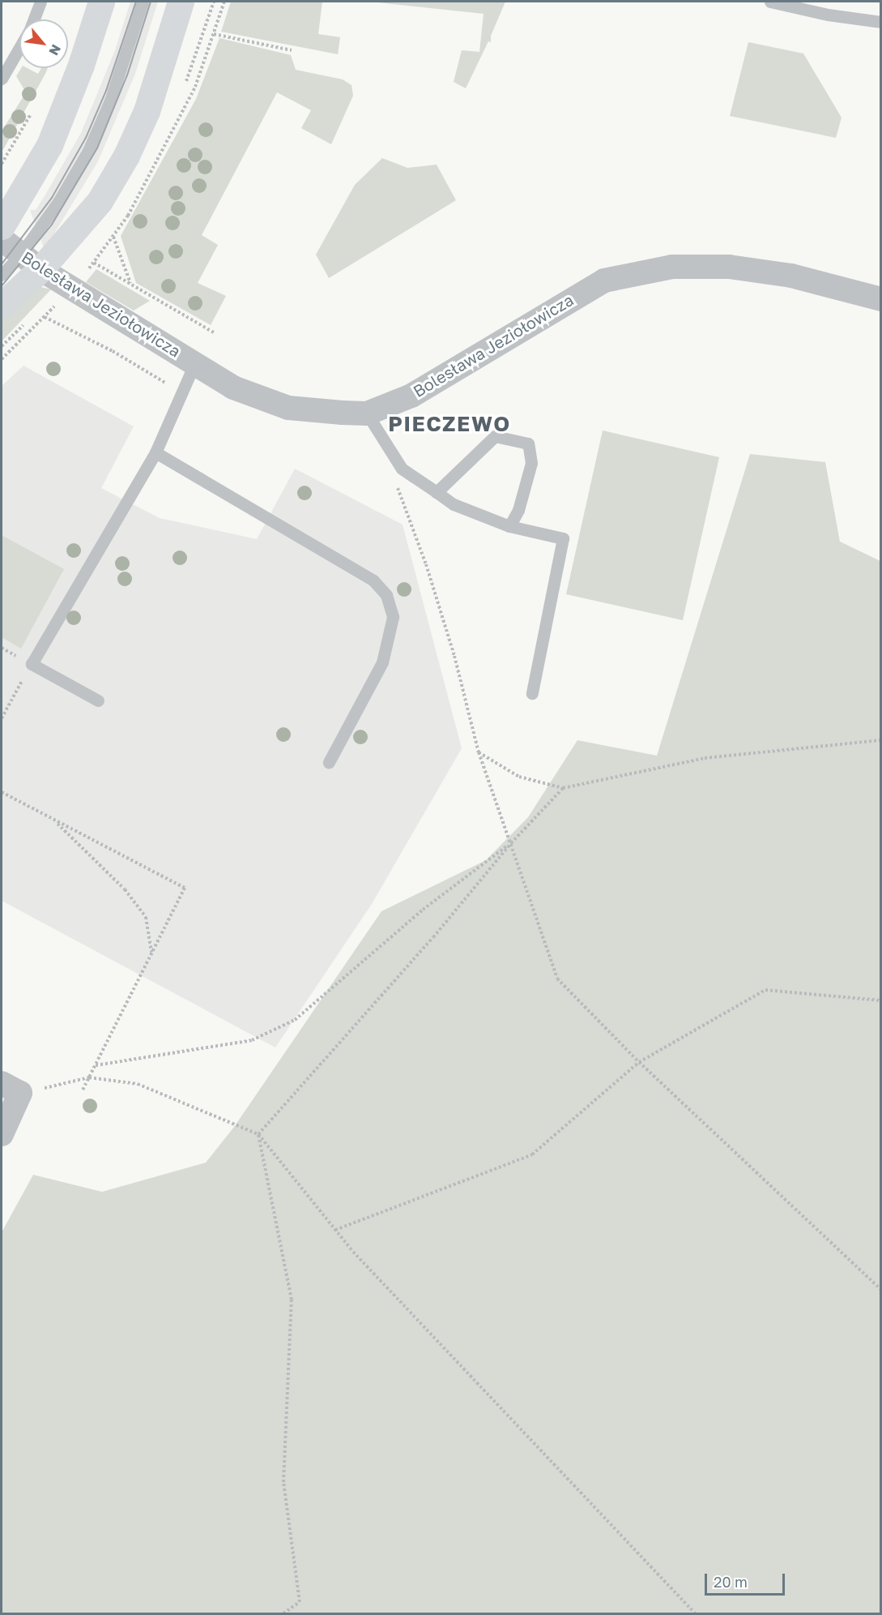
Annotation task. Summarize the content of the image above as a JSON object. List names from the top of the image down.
{
  "streets": {
    "street": ["Bolesława Jeziołowicza"]
  },
  "districts": ["PIECZEWO"],
  "scale_bar": "20 m",
  "north": "bottom right"
}
